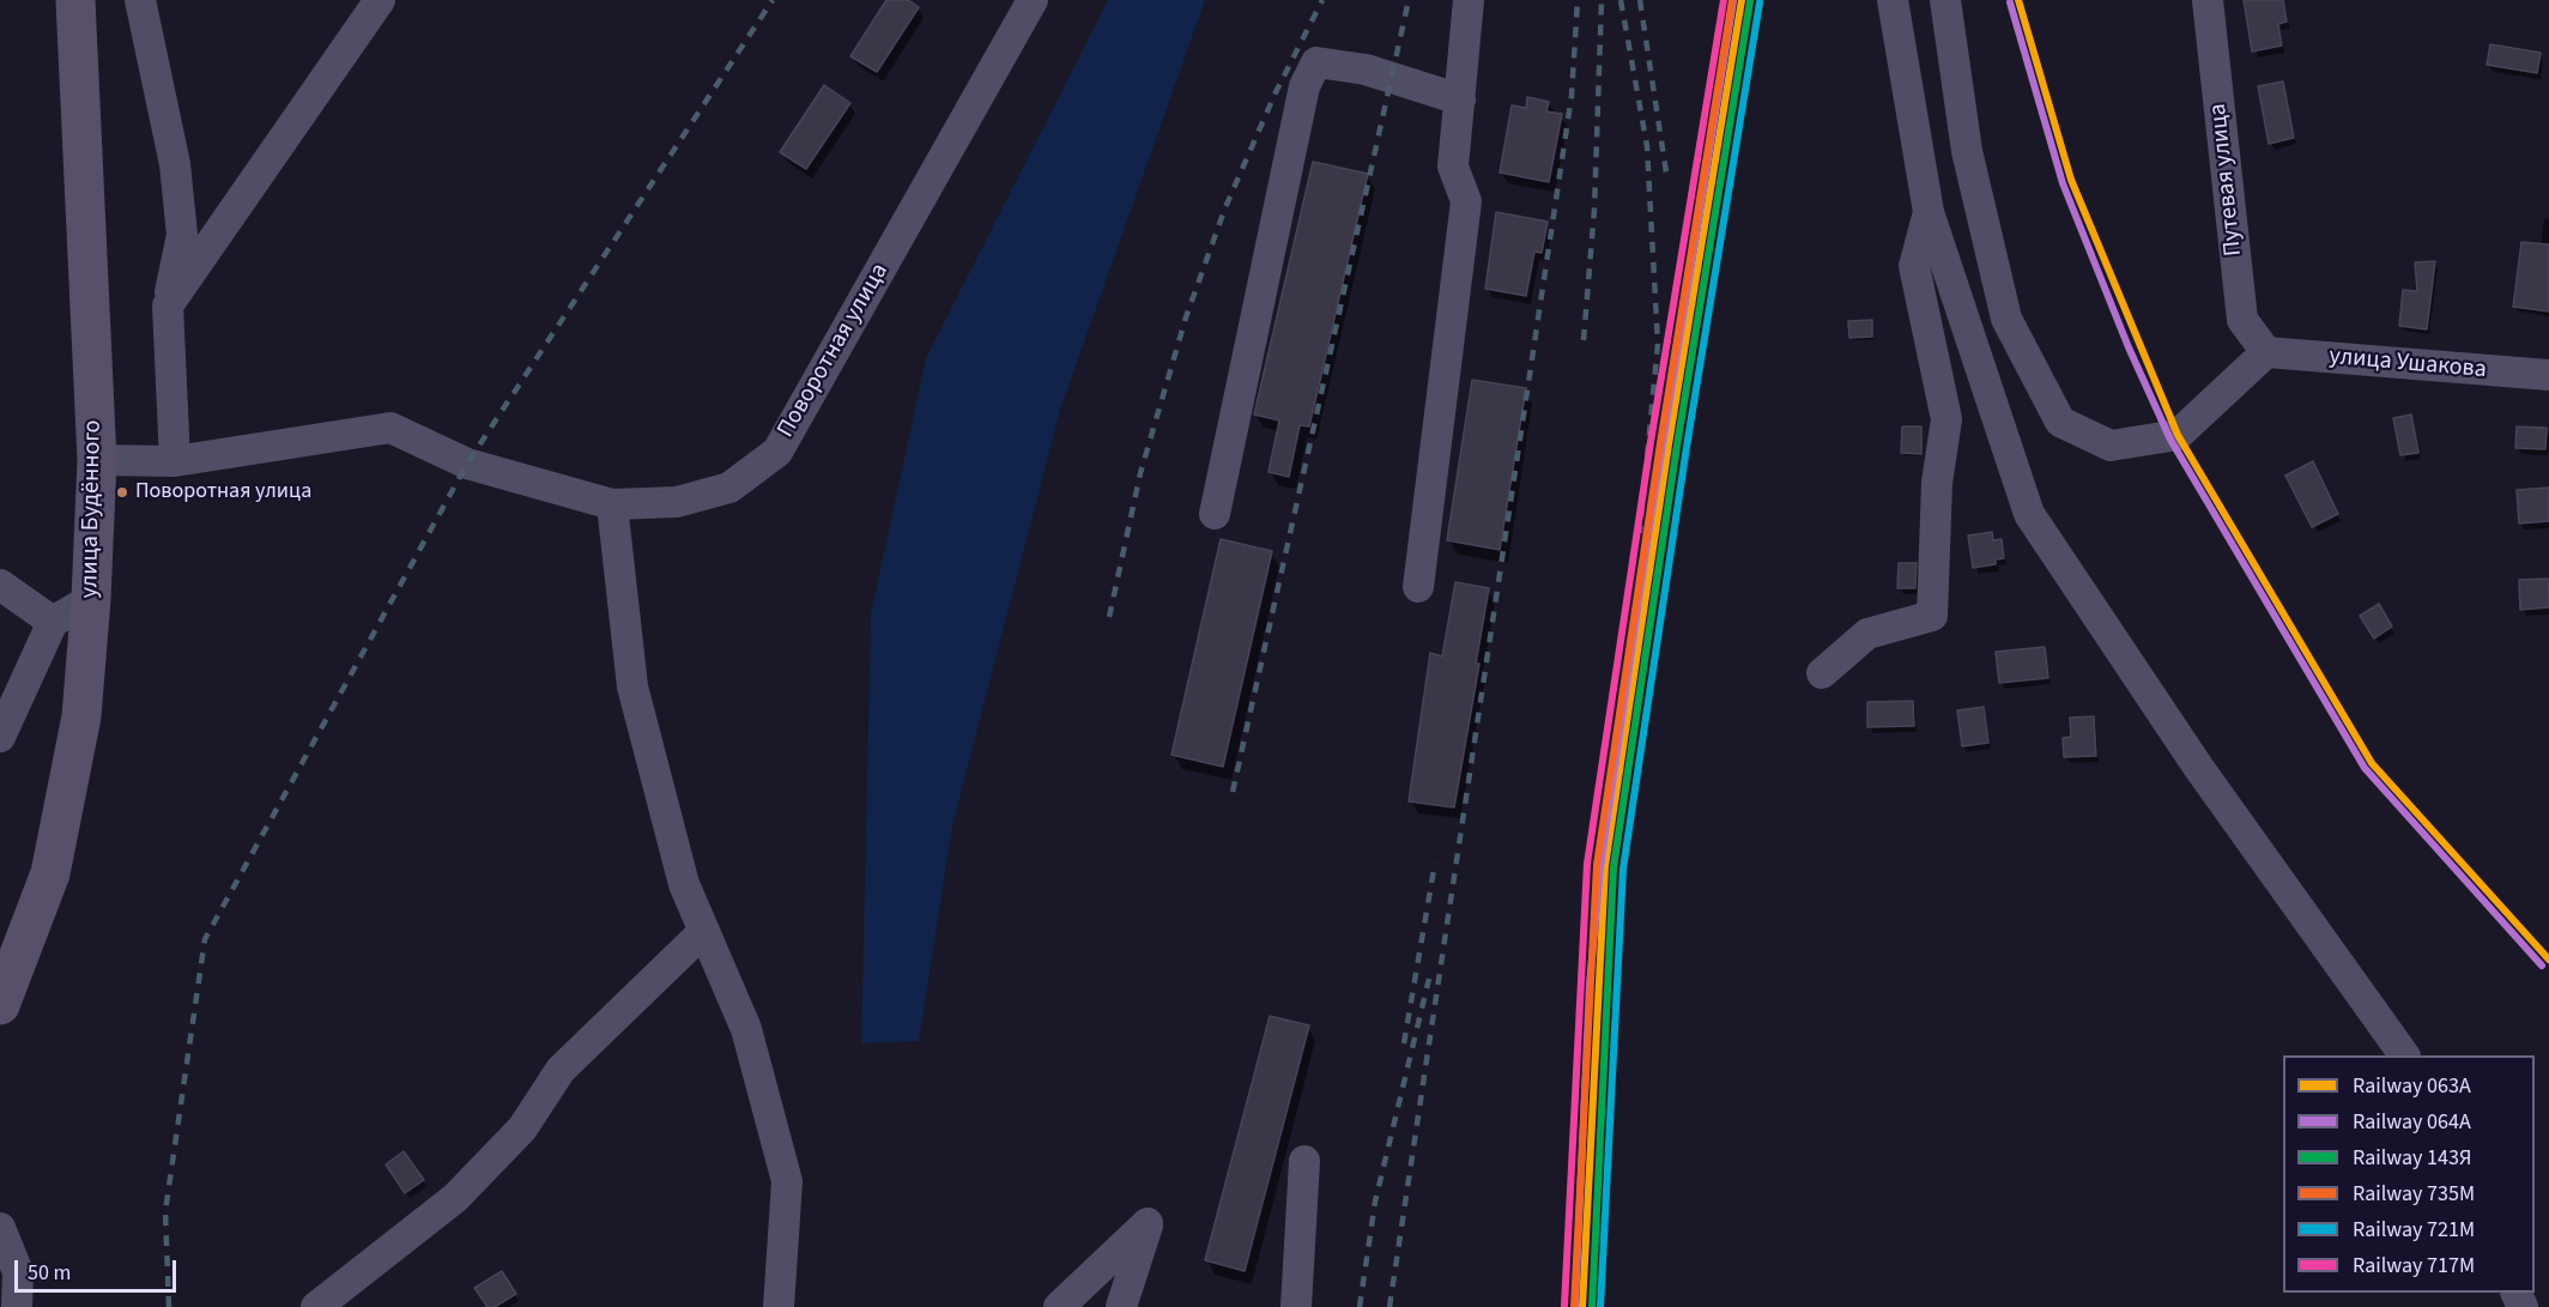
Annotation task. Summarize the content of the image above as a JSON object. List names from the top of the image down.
{
  "streets": {
    "main road": ["улица Будённого"],
    "street": ["Путевая улица", "Поворотная улица", "улица Ушакова"]
  },
  "crossings": [
    ["Путевая улица", "улица Ушакова"],
    ["Поворотная улица", "улица Будённого"]
  ],
  "places": ["Поворотная улица"],
  "lines": [
    "rail line 063А",
    "rail line 735М",
    "rail line 717М",
    "rail line 064А",
    "rail line 143Я",
    "rail line 721М"
  ],
  "legend": [
    "Railway 063А",
    "Railway 064А",
    "Railway 143Я",
    "Railway 735М",
    "Railway 721М",
    "Railway 717М"
  ],
  "scale_bar": "50 m"
}
